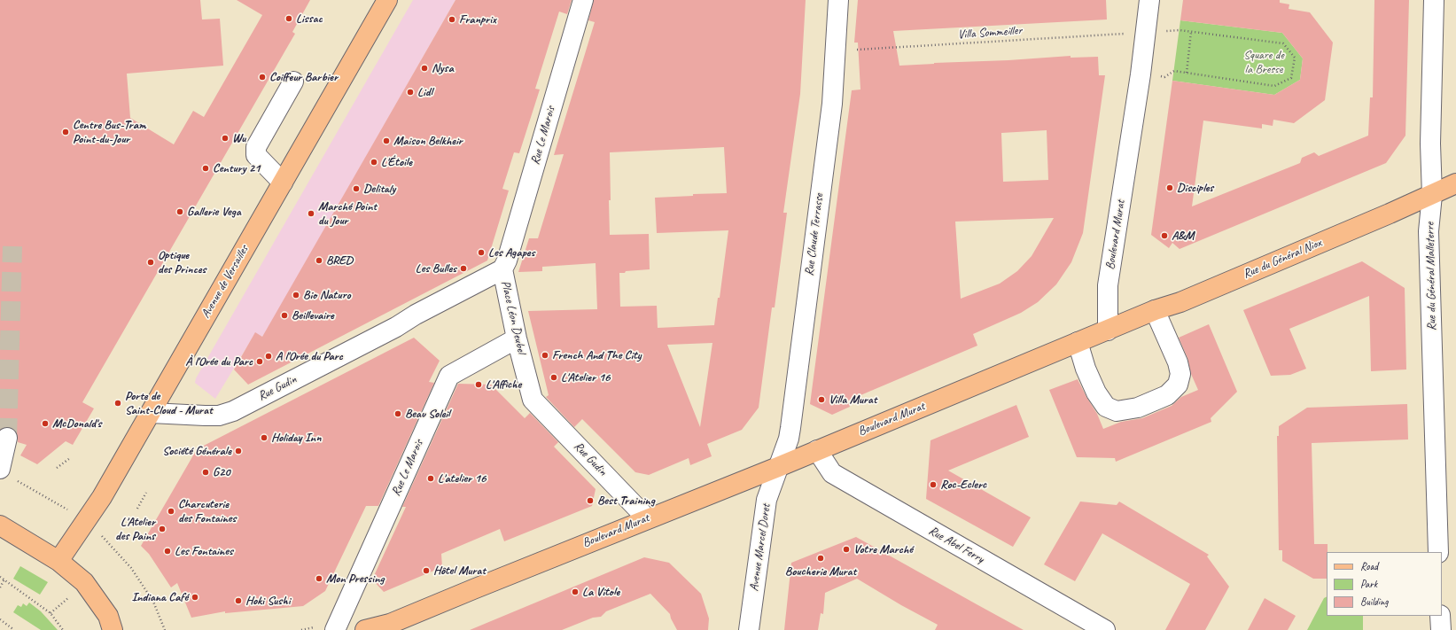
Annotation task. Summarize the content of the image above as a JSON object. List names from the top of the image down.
{
  "streets": {
    "main road": ["Boulevard Murat", "Rue du Général Niox", "Avenue de Versailles"],
    "street": [
      "Rue Le Marois",
      "Rue Claude Terrasse",
      "Rue du Général Malleterre",
      "Place Léon Deubel",
      "Rue Gudin",
      "Rue Abel Ferry",
      "Avenue Marcel Doret"
    ],
    "path": ["Villa Sommeiller"]
  },
  "crossings": [
    ["Villa Sommeiller", "Rue Claude Terrasse"],
    ["Villa Sommeiller", "Boulevard Murat"],
    ["Rue Le Marois", "Place Léon Deubel"],
    ["Rue Claude Terrasse", "Boulevard Murat"],
    ["Rue Claude Terrasse", "Avenue Marcel Doret"],
    ["Boulevard Murat", "Rue du Général Niox"],
    ["Boulevard Murat", "Rue Gudin"],
    ["Boulevard Murat", "Rue Abel Ferry"],
    ["Boulevard Murat", "Avenue Marcel Doret"],
    ["Rue du Général Niox", "Rue du Général Malleterre"],
    ["Avenue de Versailles", "Rue Gudin"],
    ["Place Léon Deubel", "Rue Gudin"]
  ],
  "parks": ["Square de la Bresse"],
  "places": [
    "Lissac",
    "Franprix",
    "Nysa",
    "Coiffeur Barbier",
    "Lidl",
    "Centre Bus-Tram Point-du-Jour",
    "Wu",
    "Maison Belkheir",
    "L'Étoile",
    "Century 21",
    "Disciples",
    "Delitaly",
    "Gallerie Vega",
    "Marché Point du Jour",
    "A&M",
    "Les Agapes",
    "BRED",
    "Optique des Princes",
    "Les Bulles",
    "Bio Naturo",
    "Beillevaire",
    "French And The City",
    "A l'Orée du Parc",
    "À l'Orée du Parc",
    "L'Atelier 16",
    "L'Affiche",
    "Villa Murat",
    "Porte de Saint-Cloud - Murat",
    "Beau Soleil",
    "McDonald's",
    "Holiday Inn",
    "Société Générale",
    "G20",
    "L'atelier 16",
    "Roc-Eclerc",
    "Best Training",
    "Charcuterie des Fontaines",
    "L'Atelier des Pains",
    "Votre Marché",
    "Les Fontaines",
    "Boucherie Murat",
    "Hôtel Murat",
    "Mon Pressing",
    "La Vitole",
    "Indiana Café",
    "Hoki Sushi"
  ],
  "legend": ["Road", "Park", "Building"]
}
